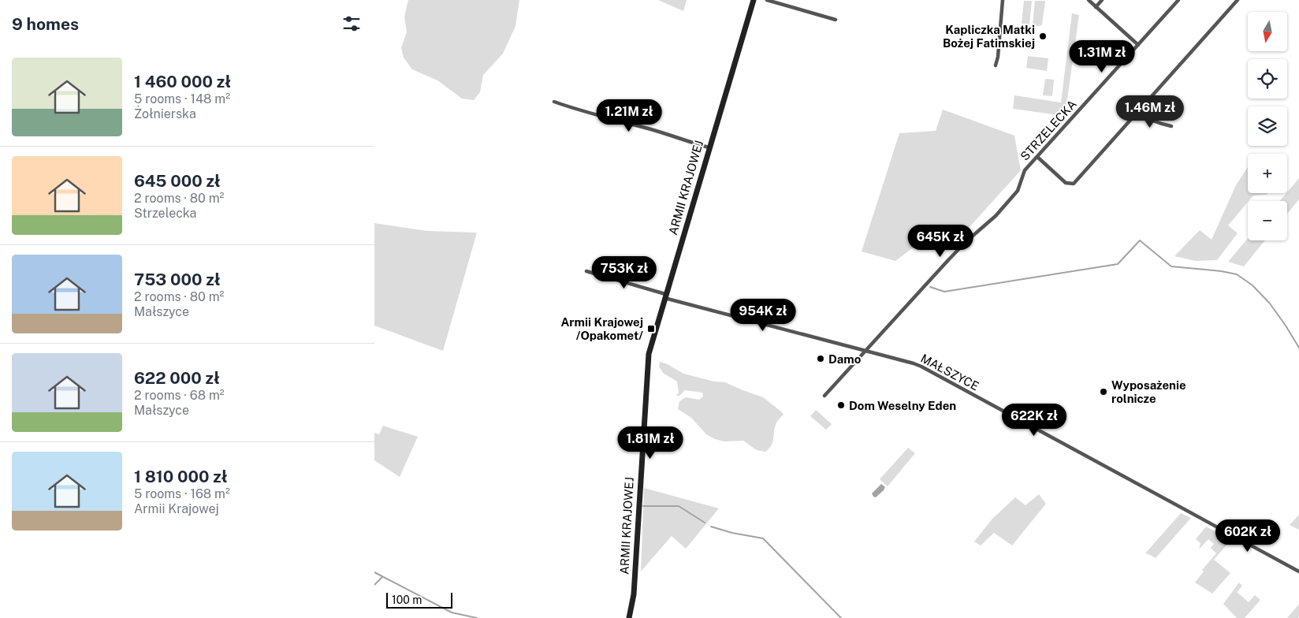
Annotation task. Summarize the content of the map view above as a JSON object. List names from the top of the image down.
{
  "streets": {
    "street": ["STRZELECKA", "ARMII KRAJOWEJ", "MAŁSZYCE"]
  },
  "crossings": [
    ["STRZELECKA", "MAŁSZYCE"],
    ["ARMII KRAJOWEJ", "MAŁSZYCE"]
  ],
  "places": {
    "other": [
      "Kapliczka Matki Bożej Fatimskiej",
      "Damo",
      "Wyposażenie rolnicze",
      "Dom Weselny Eden"
    ],
    "transit": ["Armii Krajowej /Opakomet/"]
  },
  "scale_bar": "100 m",
  "north": "bottom",
  "page": {
    "heading": "9 homes",
    "map_buttons": ["+", "−"],
    "price": [
      "1.31M zł",
      "1.46M zł",
      "1.21M zł",
      "645K zł",
      "753K zł",
      "954K zł",
      "622K zł",
      "1.81M zł",
      "602K zł"
    ],
    "list": [
      {
        "name": "1 460 000 zł",
        "note": "5 rooms · 148 m² · Żołnierska"
      },
      {
        "name": "645 000 zł",
        "note": "2 rooms · 80 m² · Strzelecka"
      },
      {
        "name": "753 000 zł",
        "note": "2 rooms · 80 m² · Małszyce"
      },
      {
        "name": "622 000 zł",
        "note": "2 rooms · 68 m² · Małszyce"
      },
      {
        "name": "1 810 000 zł",
        "note": "5 rooms · 168 m² · Armii Krajowej"
      }
    ],
    "scale": "100 m"
  }
}
